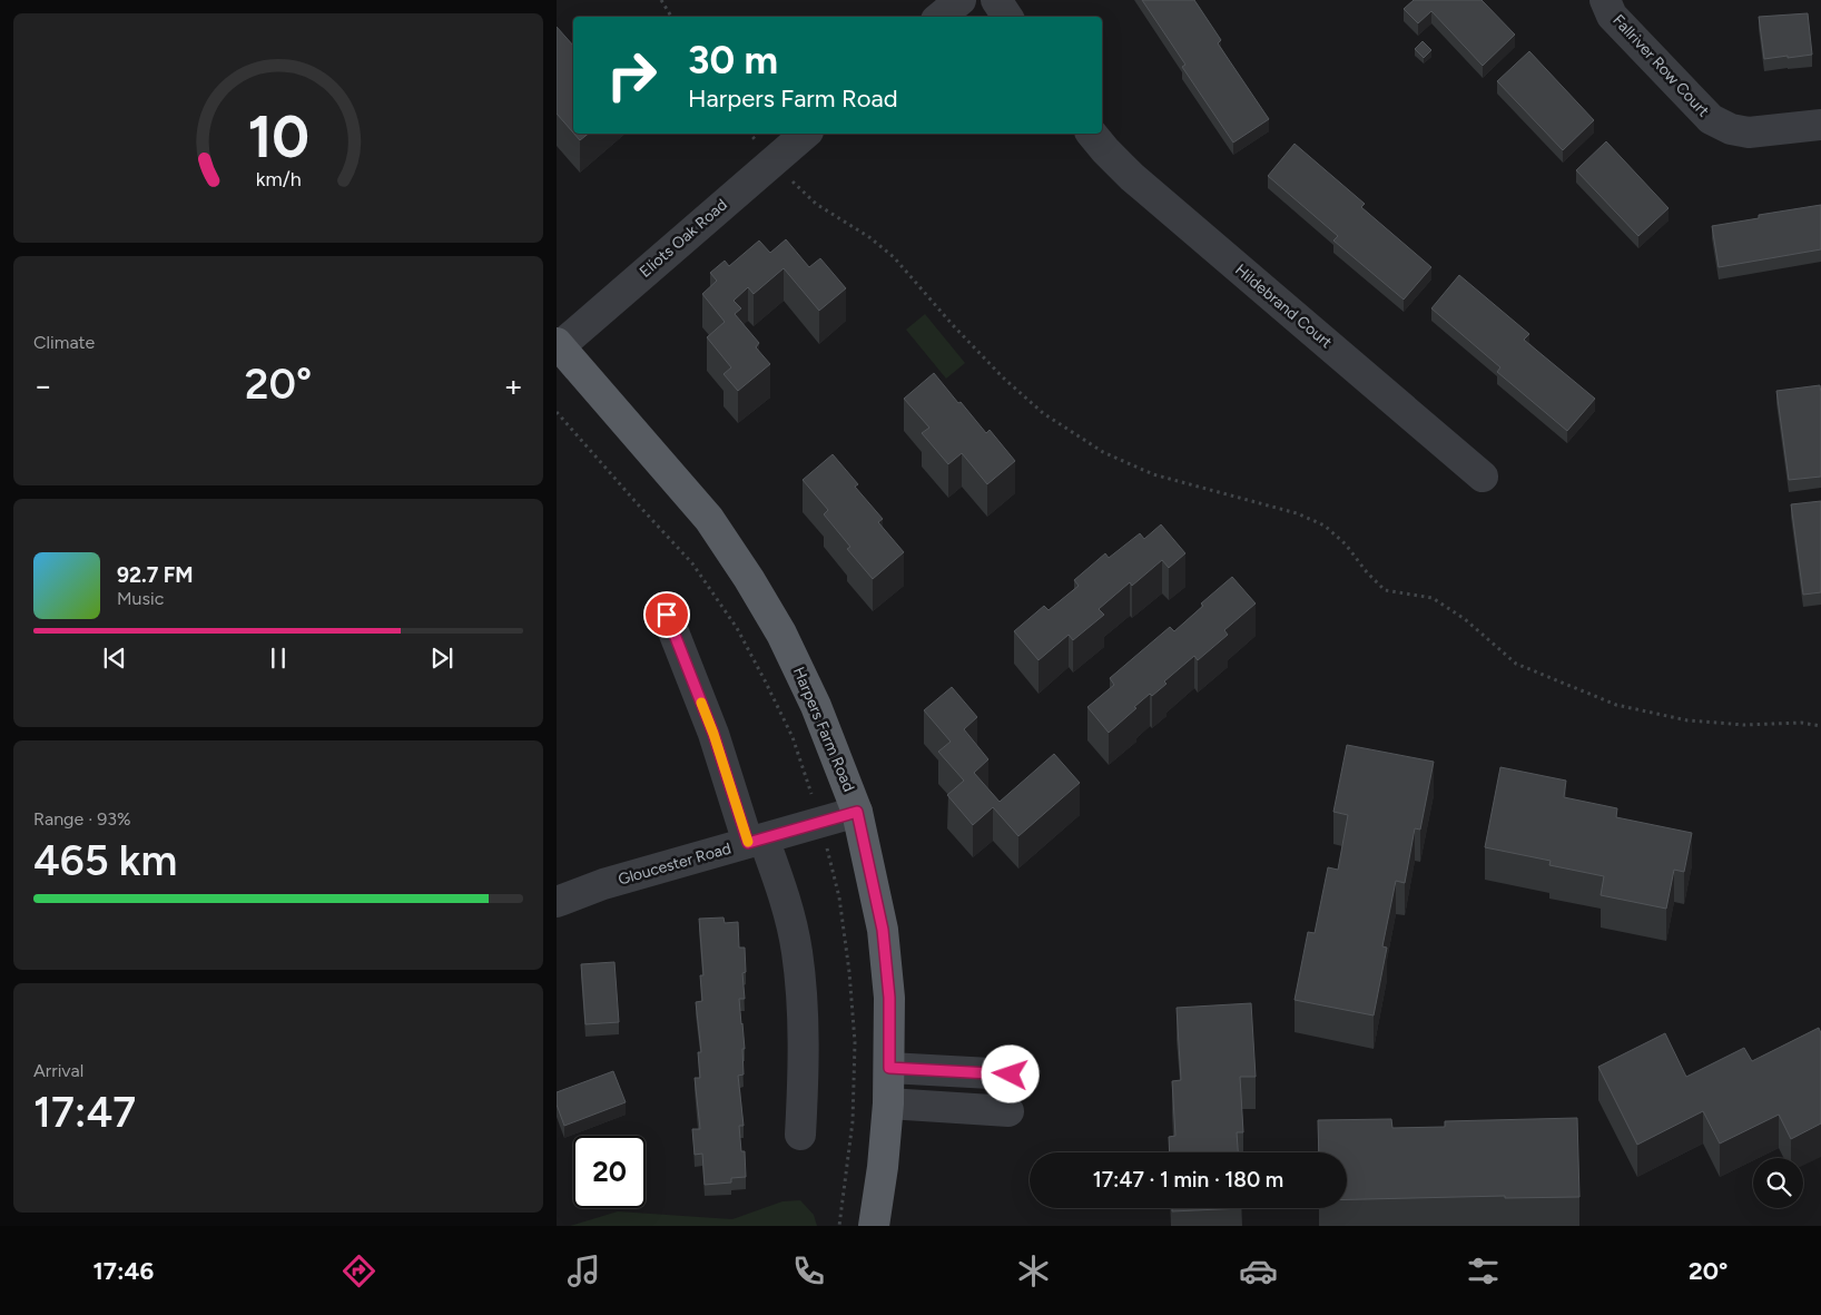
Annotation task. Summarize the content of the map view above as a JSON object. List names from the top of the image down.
{
  "streets": {
    "main road": ["Harpers Farm Road"],
    "street": [
      "Fallriver Row Court",
      "Eliots Oak Road",
      "Hildebrand Court",
      "Gloucester Road"
    ]
  },
  "crossings": [
    ["Eliots Oak Road", "Harpers Farm Road"],
    ["Harpers Farm Road", "Gloucester Road"]
  ],
  "page": {
    "turn": ["30 m", "Harpers Farm Road"],
    "tile": [
      "Climate",
      ["Range · 93%", "465 km"],
      ["Arrival", "17:47"]
    ],
    "heat": ["−", "20°", "+"],
    "song": ["92.7 FM", "Music"],
    "limit": "20",
    "trip": "17:47 · 1 min · 180 m",
    "tabs": ["17:46", "20°"],
    "gauge": ["10", "km/h"]
  }
}
